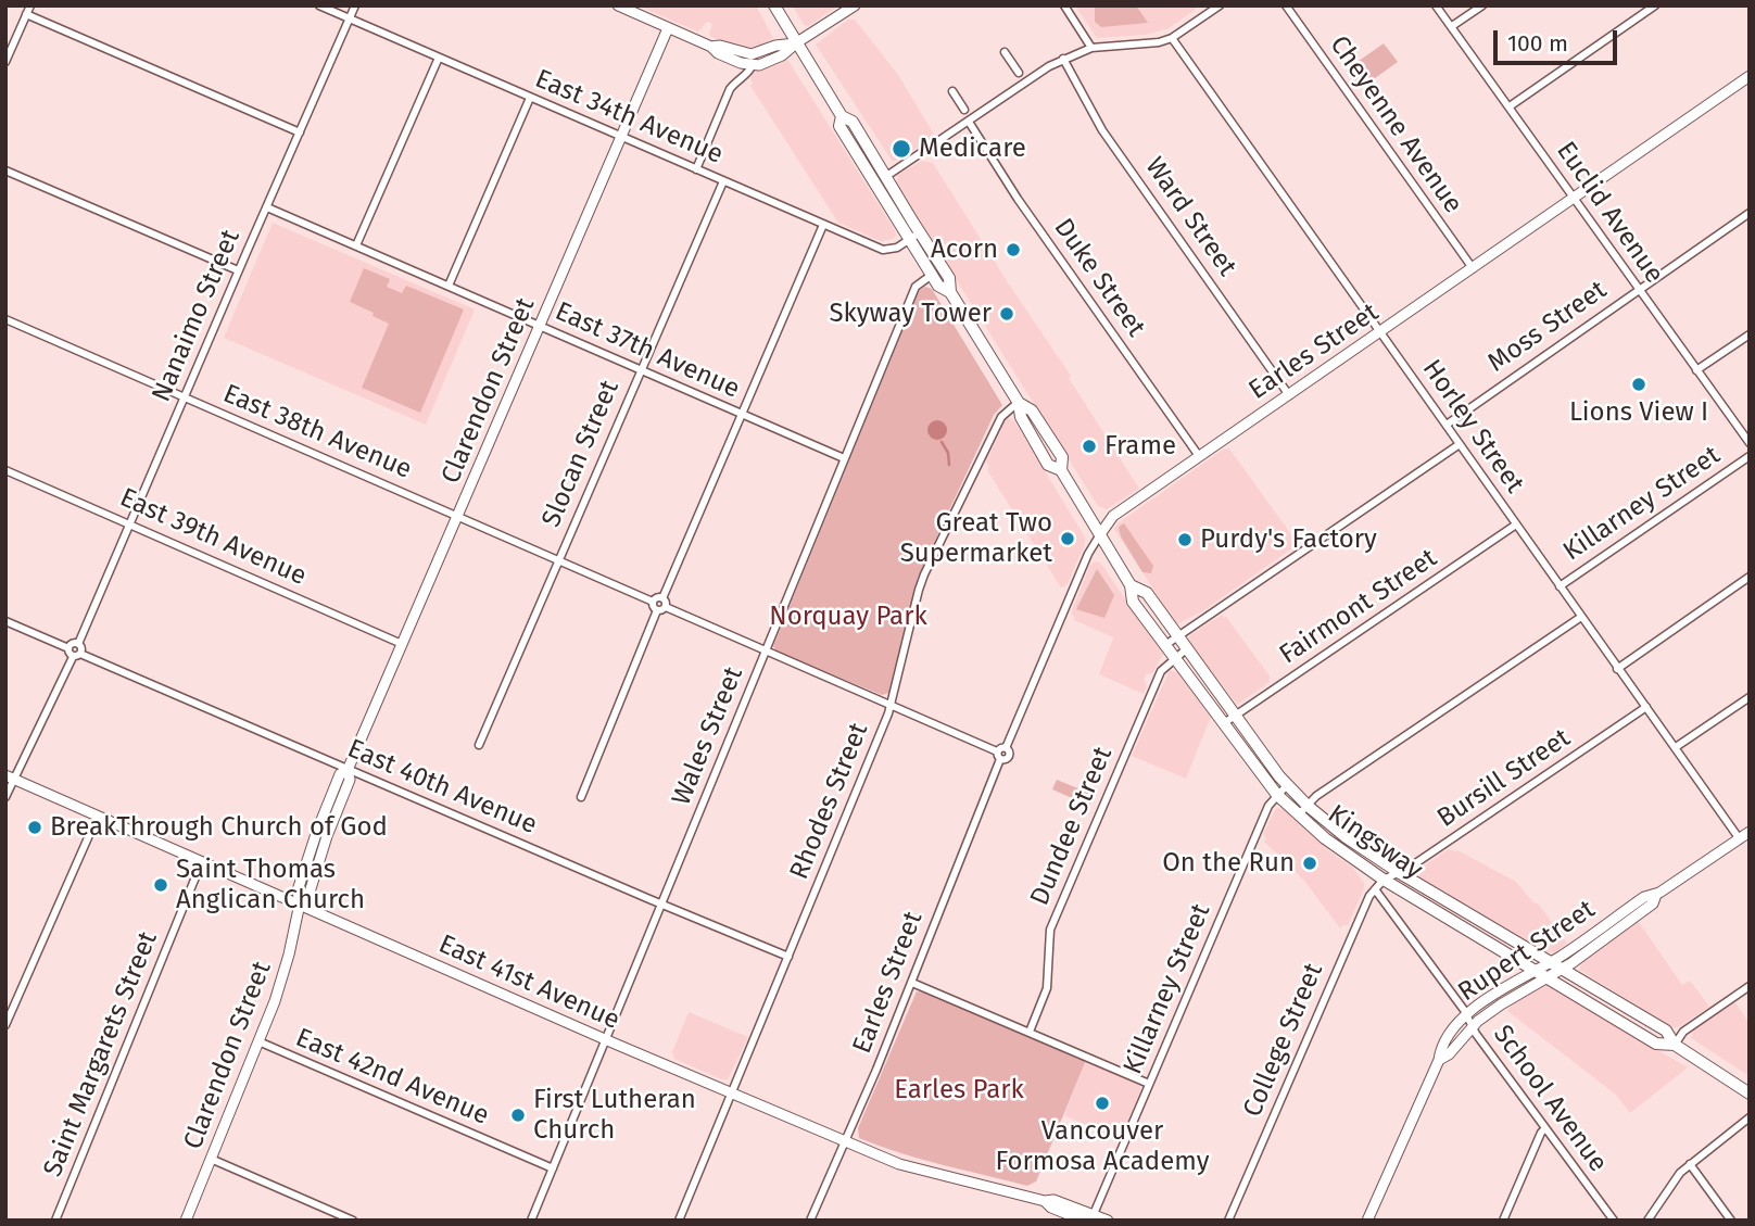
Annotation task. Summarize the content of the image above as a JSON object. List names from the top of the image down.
{
  "streets": {
    "main road": ["Kingsway"],
    "street": [
      "East 34th Avenue",
      "Cheyenne Avenue",
      "Euclid Avenue",
      "Ward Street",
      "Duke Street",
      "Nanaimo Street",
      "Moss Street",
      "East 37th Avenue",
      "Earles Street",
      "Clarendon Street",
      "Horley Street",
      "East 38th Avenue",
      "Slocan Street",
      "Killarney Street",
      "East 39th Avenue",
      "Fairmont Street",
      "Wales Street",
      "Bursill Street",
      "East 40th Avenue",
      "Rhodes Street",
      "Dundee Street",
      "Rupert Street",
      "East 41st Avenue",
      "College Street",
      "Saint Margarets Street",
      "East 42nd Avenue",
      "School Avenue"
    ]
  },
  "crossings": [
    ["East 34th Avenue", "Nanaimo Street"],
    ["East 34th Avenue", "Clarendon Street"],
    ["East 34th Avenue", "Slocan Street"],
    ["East 34th Avenue", "Kingsway"],
    ["Cheyenne Avenue", "Earles Street"],
    ["Euclid Avenue", "Moss Street"],
    ["Euclid Avenue", "Earles Street"],
    ["Ward Street", "Earles Street"],
    ["Duke Street", "Earles Street"],
    ["Nanaimo Street", "East 37th Avenue"],
    ["Nanaimo Street", "East 38th Avenue"],
    ["Nanaimo Street", "East 39th Avenue"],
    ["Moss Street", "Horley Street"],
    ["East 37th Avenue", "Clarendon Street"],
    ["East 37th Avenue", "Slocan Street"],
    ["East 37th Avenue", "Wales Street"],
    ["Earles Street", "Horley Street"],
    ["Earles Street", "Kingsway"],
    ["Earles Street", "East 41st Avenue"],
    ["Clarendon Street", "East 38th Avenue"],
    ["Clarendon Street", "East 39th Avenue"],
    ["Clarendon Street", "East 40th Avenue"],
    ["Clarendon Street", "East 41st Avenue"],
    ["Clarendon Street", "East 42nd Avenue"],
    ["Horley Street", "Killarney Street"],
    ["Horley Street", "Fairmont Street"],
    ["Horley Street", "Bursill Street"],
    ["Horley Street", "Rupert Street"],
    ["East 38th Avenue", "Slocan Street"],
    ["Killarney Street", "Kingsway"],
    ["Killarney Street", "East 41st Avenue"],
    ["Fairmont Street", "Kingsway"],
    ["Wales Street", "East 40th Avenue"],
    ["Wales Street", "Kingsway"],
    ["Wales Street", "East 41st Avenue"],
    ["Wales Street", "East 42nd Avenue"],
    ["Bursill Street", "Kingsway"],
    ["Bursill Street", "College Street"],
    ["East 40th Avenue", "Rhodes Street"],
    ["Rhodes Street", "Kingsway"],
    ["Rhodes Street", "East 41st Avenue"],
    ["Dundee Street", "Kingsway"],
    ["Kingsway", "Rupert Street"],
    ["Kingsway", "College Street"],
    ["Rupert Street", "School Avenue"],
    ["East 41st Avenue", "Saint Margarets Street"],
    ["College Street", "School Avenue"]
  ],
  "parks": ["Norquay Park", "Earles Park"],
  "places": [
    "Medicare",
    "Acorn",
    "Skyway Tower",
    "Lions View I",
    "Frame",
    "Great Two Supermarket",
    "Purdy's Factory",
    "BreakThrough Church of God",
    "On the Run",
    "Saint Thomas Anglican Church",
    "Vancouver Formosa Academy",
    "First Lutheran Church"
  ],
  "scale_bar": "100 m"
}
